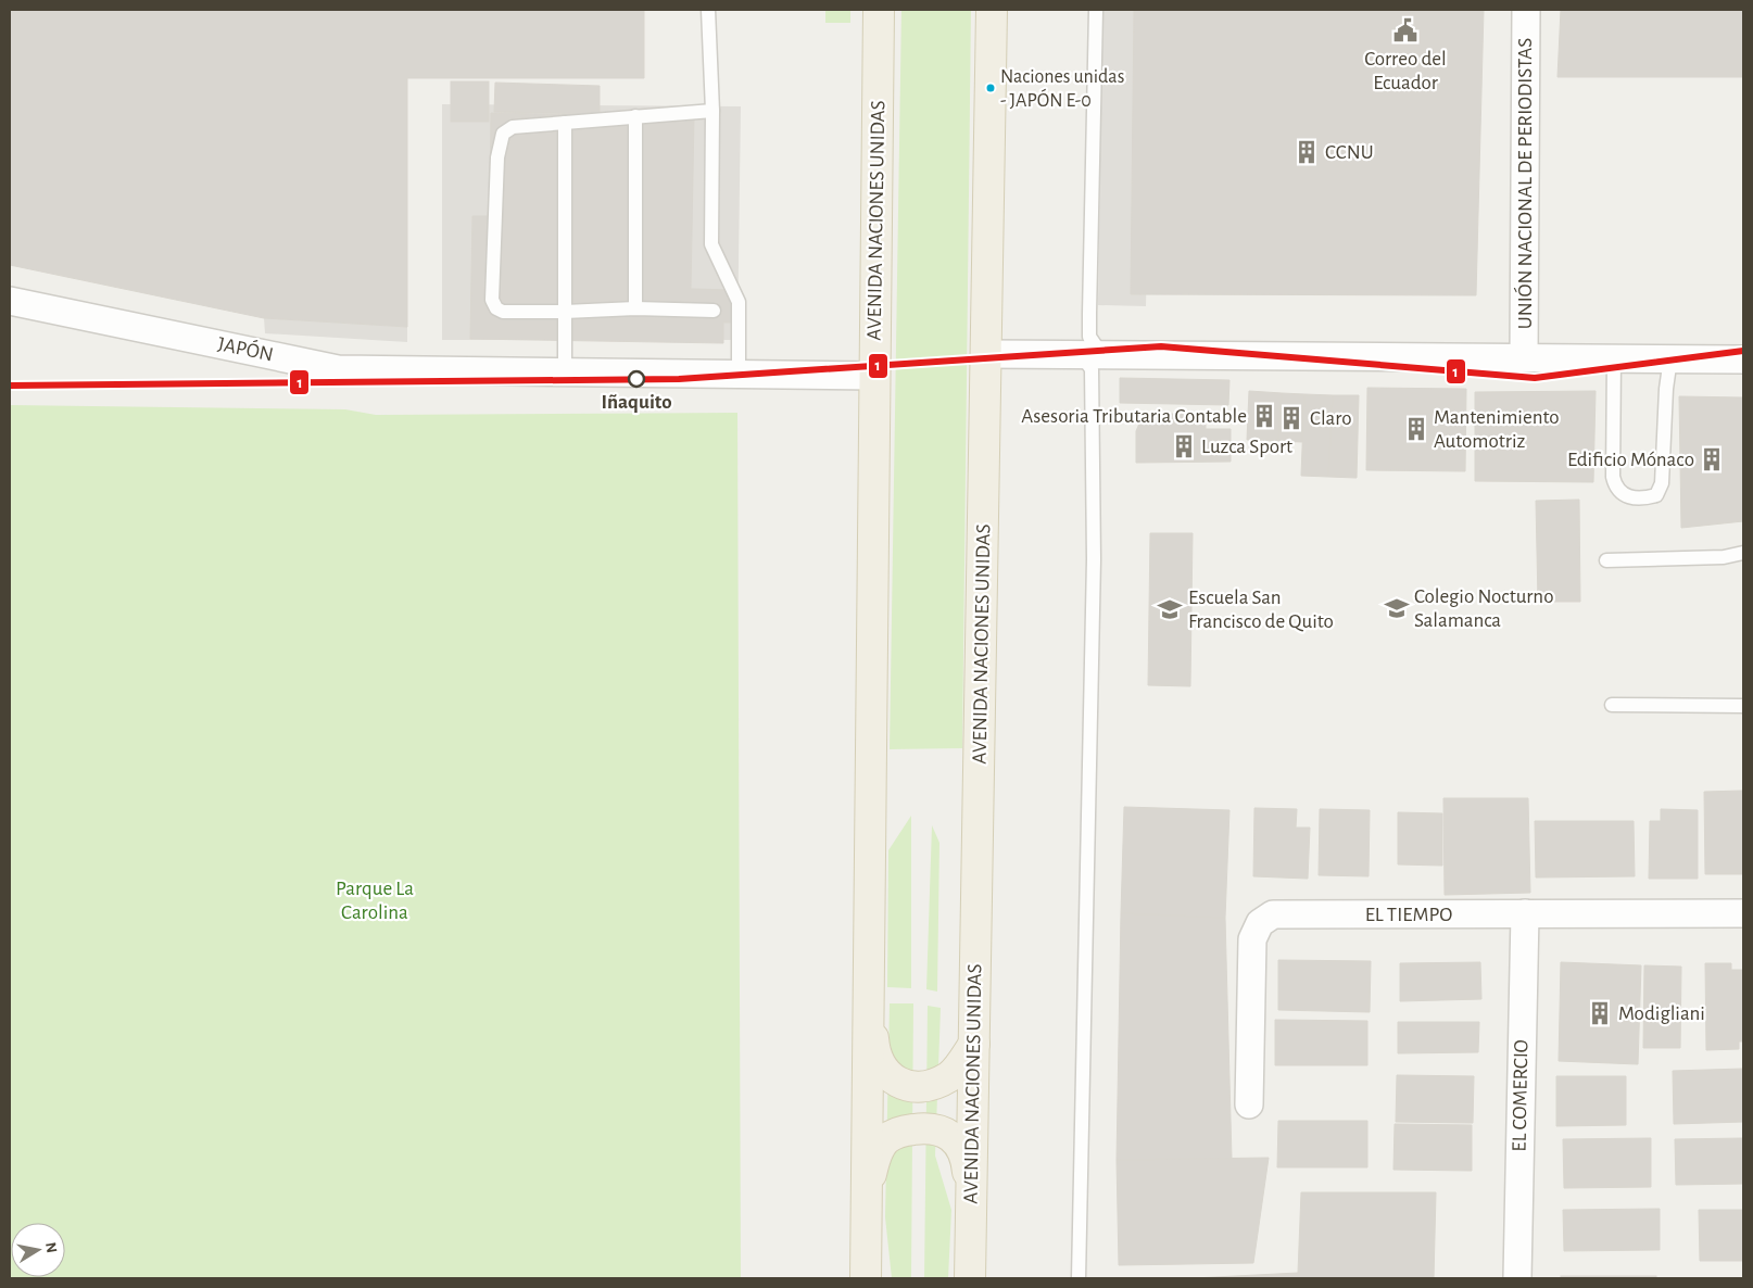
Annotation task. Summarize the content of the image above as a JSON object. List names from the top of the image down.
{
  "streets": {
    "main road": ["AVENIDA NACIONES UNIDAS"],
    "street": [
      "UNIÓN NACIONAL DE PERIODISTAS",
      "JAPÓN",
      "EL TIEMPO",
      "EL COMERCIO"
    ]
  },
  "crossings": [
    ["AVENIDA NACIONES UNIDAS", "JAPÓN"],
    ["EL TIEMPO", "EL COMERCIO"]
  ],
  "parks": ["Parque La Carolina"],
  "places": {
    "public building": ["Correo del Ecuador"],
    "other": ["Naciones unidas - JAPÓN E-0", "Iñaquito"],
    "building": [
      "CCNU",
      "Asesoria Tributaria Contable",
      "Claro",
      "Mantenimiento Automotriz",
      "Luzca Sport",
      "Edificio Mónaco",
      "Modigliani"
    ],
    "school or university": ["Colegio Nocturno Salamanca", "Escuela San Francisco de Quito"]
  },
  "lines": ["transit line 1"],
  "north": "right"
}
